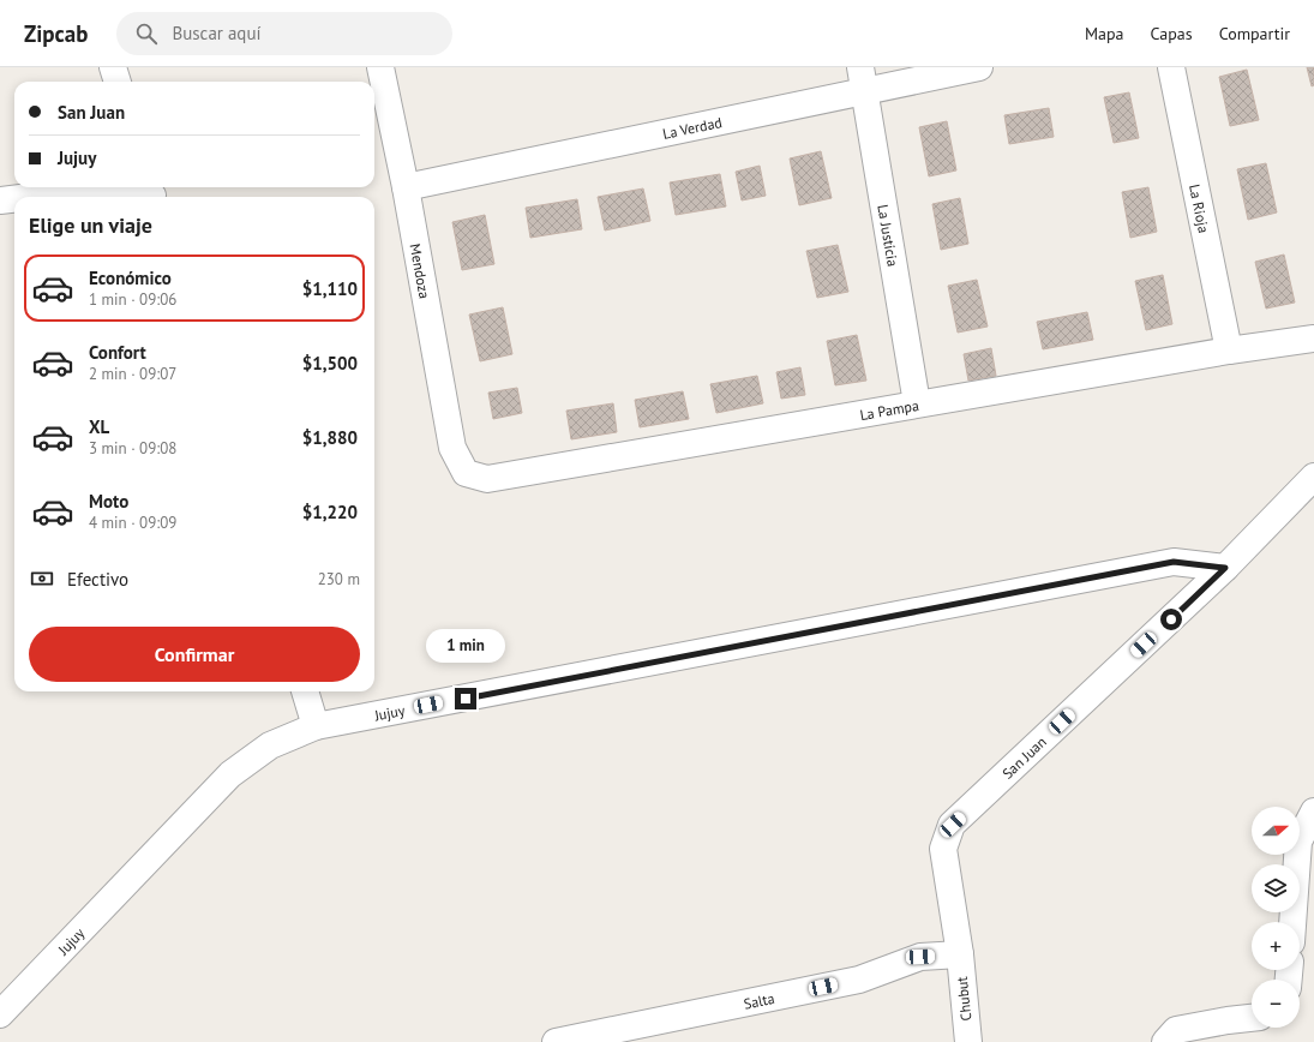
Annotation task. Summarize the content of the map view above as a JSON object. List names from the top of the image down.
{
  "streets": {
    "street": [
      "La Verdad",
      "La Rioja",
      "La Justicia",
      "Mendoza",
      "La Pampa",
      "Jujuy",
      "San Juan",
      "Chubut",
      "Salta"
    ]
  },
  "crossings": [
    ["La Verdad", "La Justicia"],
    ["La Verdad", "Mendoza"],
    ["La Rioja", "La Pampa"],
    ["La Justicia", "La Pampa"],
    ["Mendoza", "La Pampa"],
    ["Jujuy", "San Juan"],
    ["San Juan", "Chubut"],
    ["San Juan", "Salta"],
    ["Chubut", "Salta"]
  ],
  "north": "right",
  "page": {
    "header": "Zipcab",
    "search": "Buscar aquí",
    "nav": ["Mapa", "Capas", "Compartir"],
    "banner": ["San Juan", "Jujuy"],
    "heading": "Elige un viaje",
    "list": [
      {
        "name": "Económico",
        "note": "1 min · 09:06",
        "value": "$1,110"
      },
      {
        "name": "Confort",
        "note": "2 min · 09:07",
        "value": "$1,500"
      },
      {
        "name": "XL",
        "note": "3 min · 09:08",
        "value": "$1,880"
      },
      {
        "name": "Moto",
        "note": "4 min · 09:09",
        "value": "$1,220"
      }
    ],
    "pay": ["Efectivo", "230 m"],
    "buttons": "Confirmar",
    "bubble": "1 min",
    "map_buttons": ["+", "−"]
  }
}
